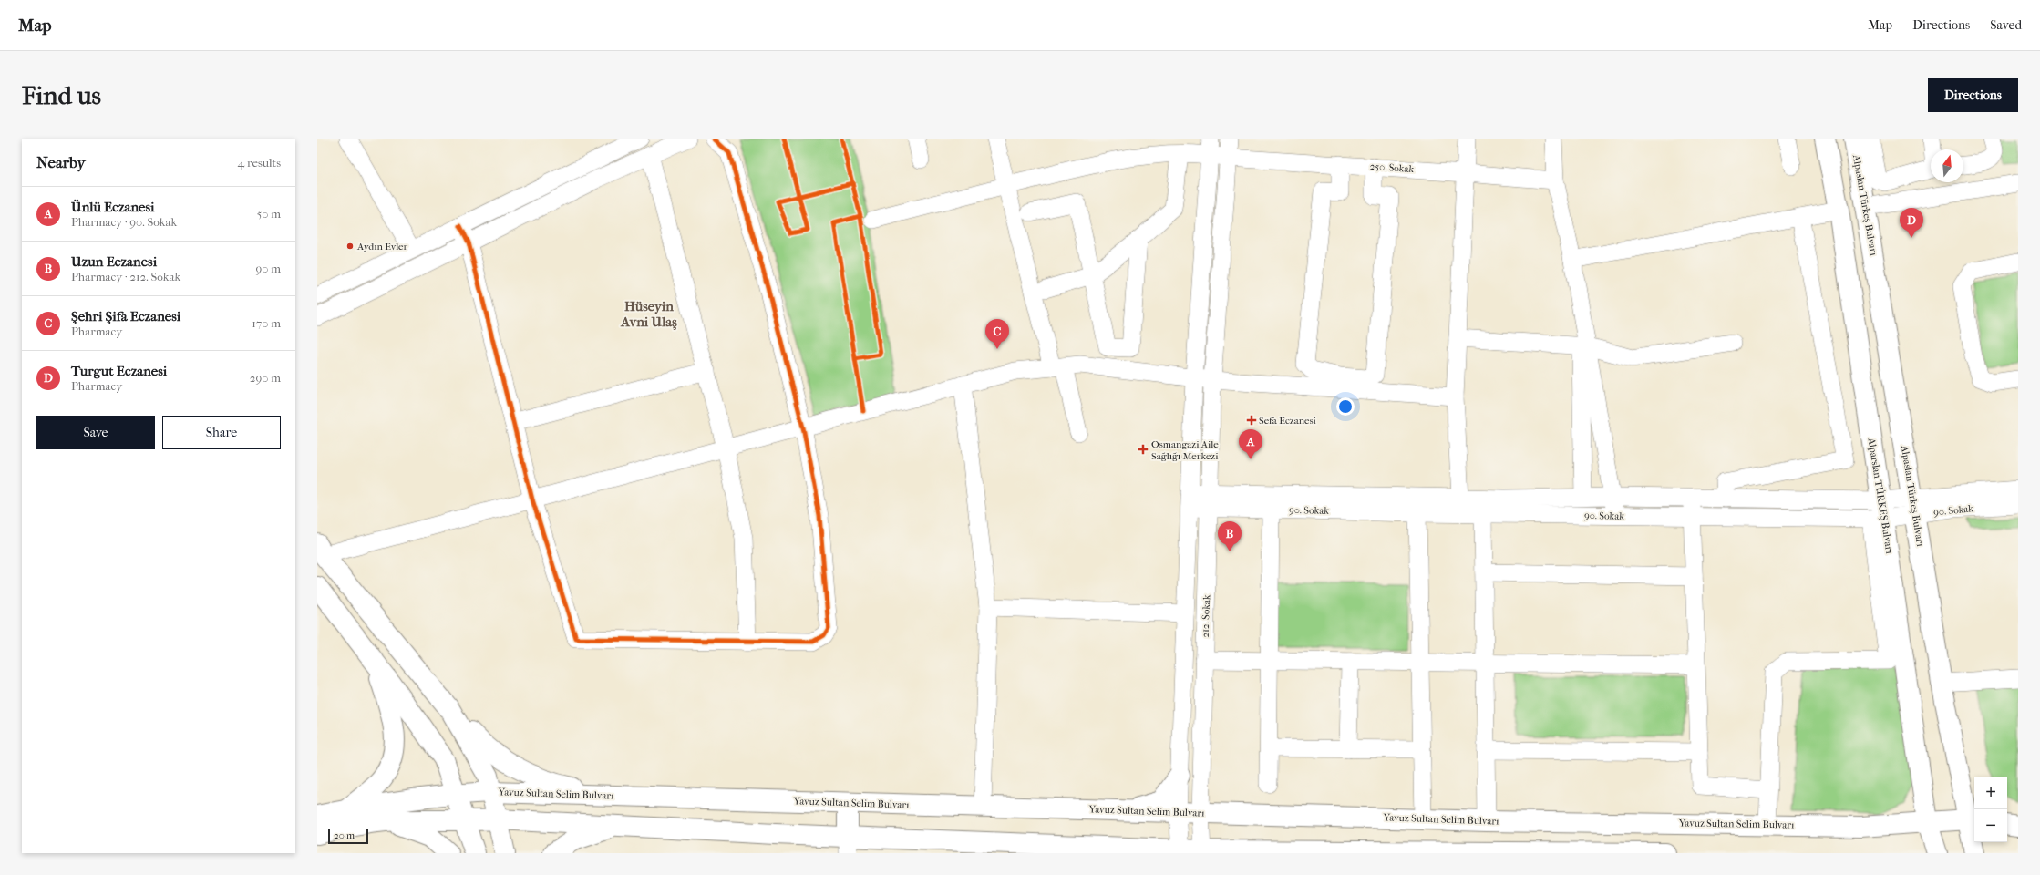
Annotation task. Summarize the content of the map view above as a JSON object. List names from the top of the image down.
{
  "streets": {
    "main road": ["Alpaslan Türkeş Bulvarı", "Alparslan TÜRKEŞ Bulvarı", "Yavuz Sultan Selim Bulvarı"],
    "street": ["250. Sokak", "90. Sokak", "212. Sokak"]
  },
  "crossings": [
    ["250. Sokak", "212. Sokak"],
    ["Alpaslan Türkeş Bulvarı", "90. Sokak"],
    ["Alpaslan Türkeş Bulvarı", "Yavuz Sultan Selim Bulvarı"],
    ["Alparslan TÜRKEŞ Bulvarı", "90. Sokak"],
    ["Alparslan TÜRKEŞ Bulvarı", "Yavuz Sultan Selim Bulvarı"],
    ["90. Sokak", "212. Sokak"],
    ["212. Sokak", "Yavuz Sultan Selim Bulvarı"]
  ],
  "districts": ["Hüseyin Avni Ulaş"],
  "places": {
    "other": ["Aydın Evler"],
    "health": ["Sefa Eczanesi", "Osmangazi Aile Sağlığı Merkezi"]
  },
  "scale_bar": "20 m",
  "north": "top",
  "page": {
    "header": "Map",
    "nav": ["Map", "Directions", "Saved"],
    "buttons": [
      "Directions",
      ["Save", "Share"]
    ],
    "title": "Find us",
    "heading": ["Nearby", "4 results"],
    "list": [
      {
        "mark": "A",
        "name": "Ünlü Eczanesi",
        "note": "Pharmacy · 90. Sokak",
        "value": "50 m"
      },
      {
        "mark": "B",
        "name": "Uzun Eczanesi",
        "note": "Pharmacy · 212. Sokak",
        "value": "90 m"
      },
      {
        "mark": "C",
        "name": "Şehri Şifa Eczanesi",
        "note": "Pharmacy",
        "value": "170 m"
      },
      {
        "mark": "D",
        "name": "Turgut Eczanesi",
        "note": "Pharmacy",
        "value": "290 m"
      }
    ],
    "pins": [
      "D",
      "C",
      "A",
      "B"
    ],
    "map_buttons": ["+", "−"],
    "scale": "20 m"
  }
}
